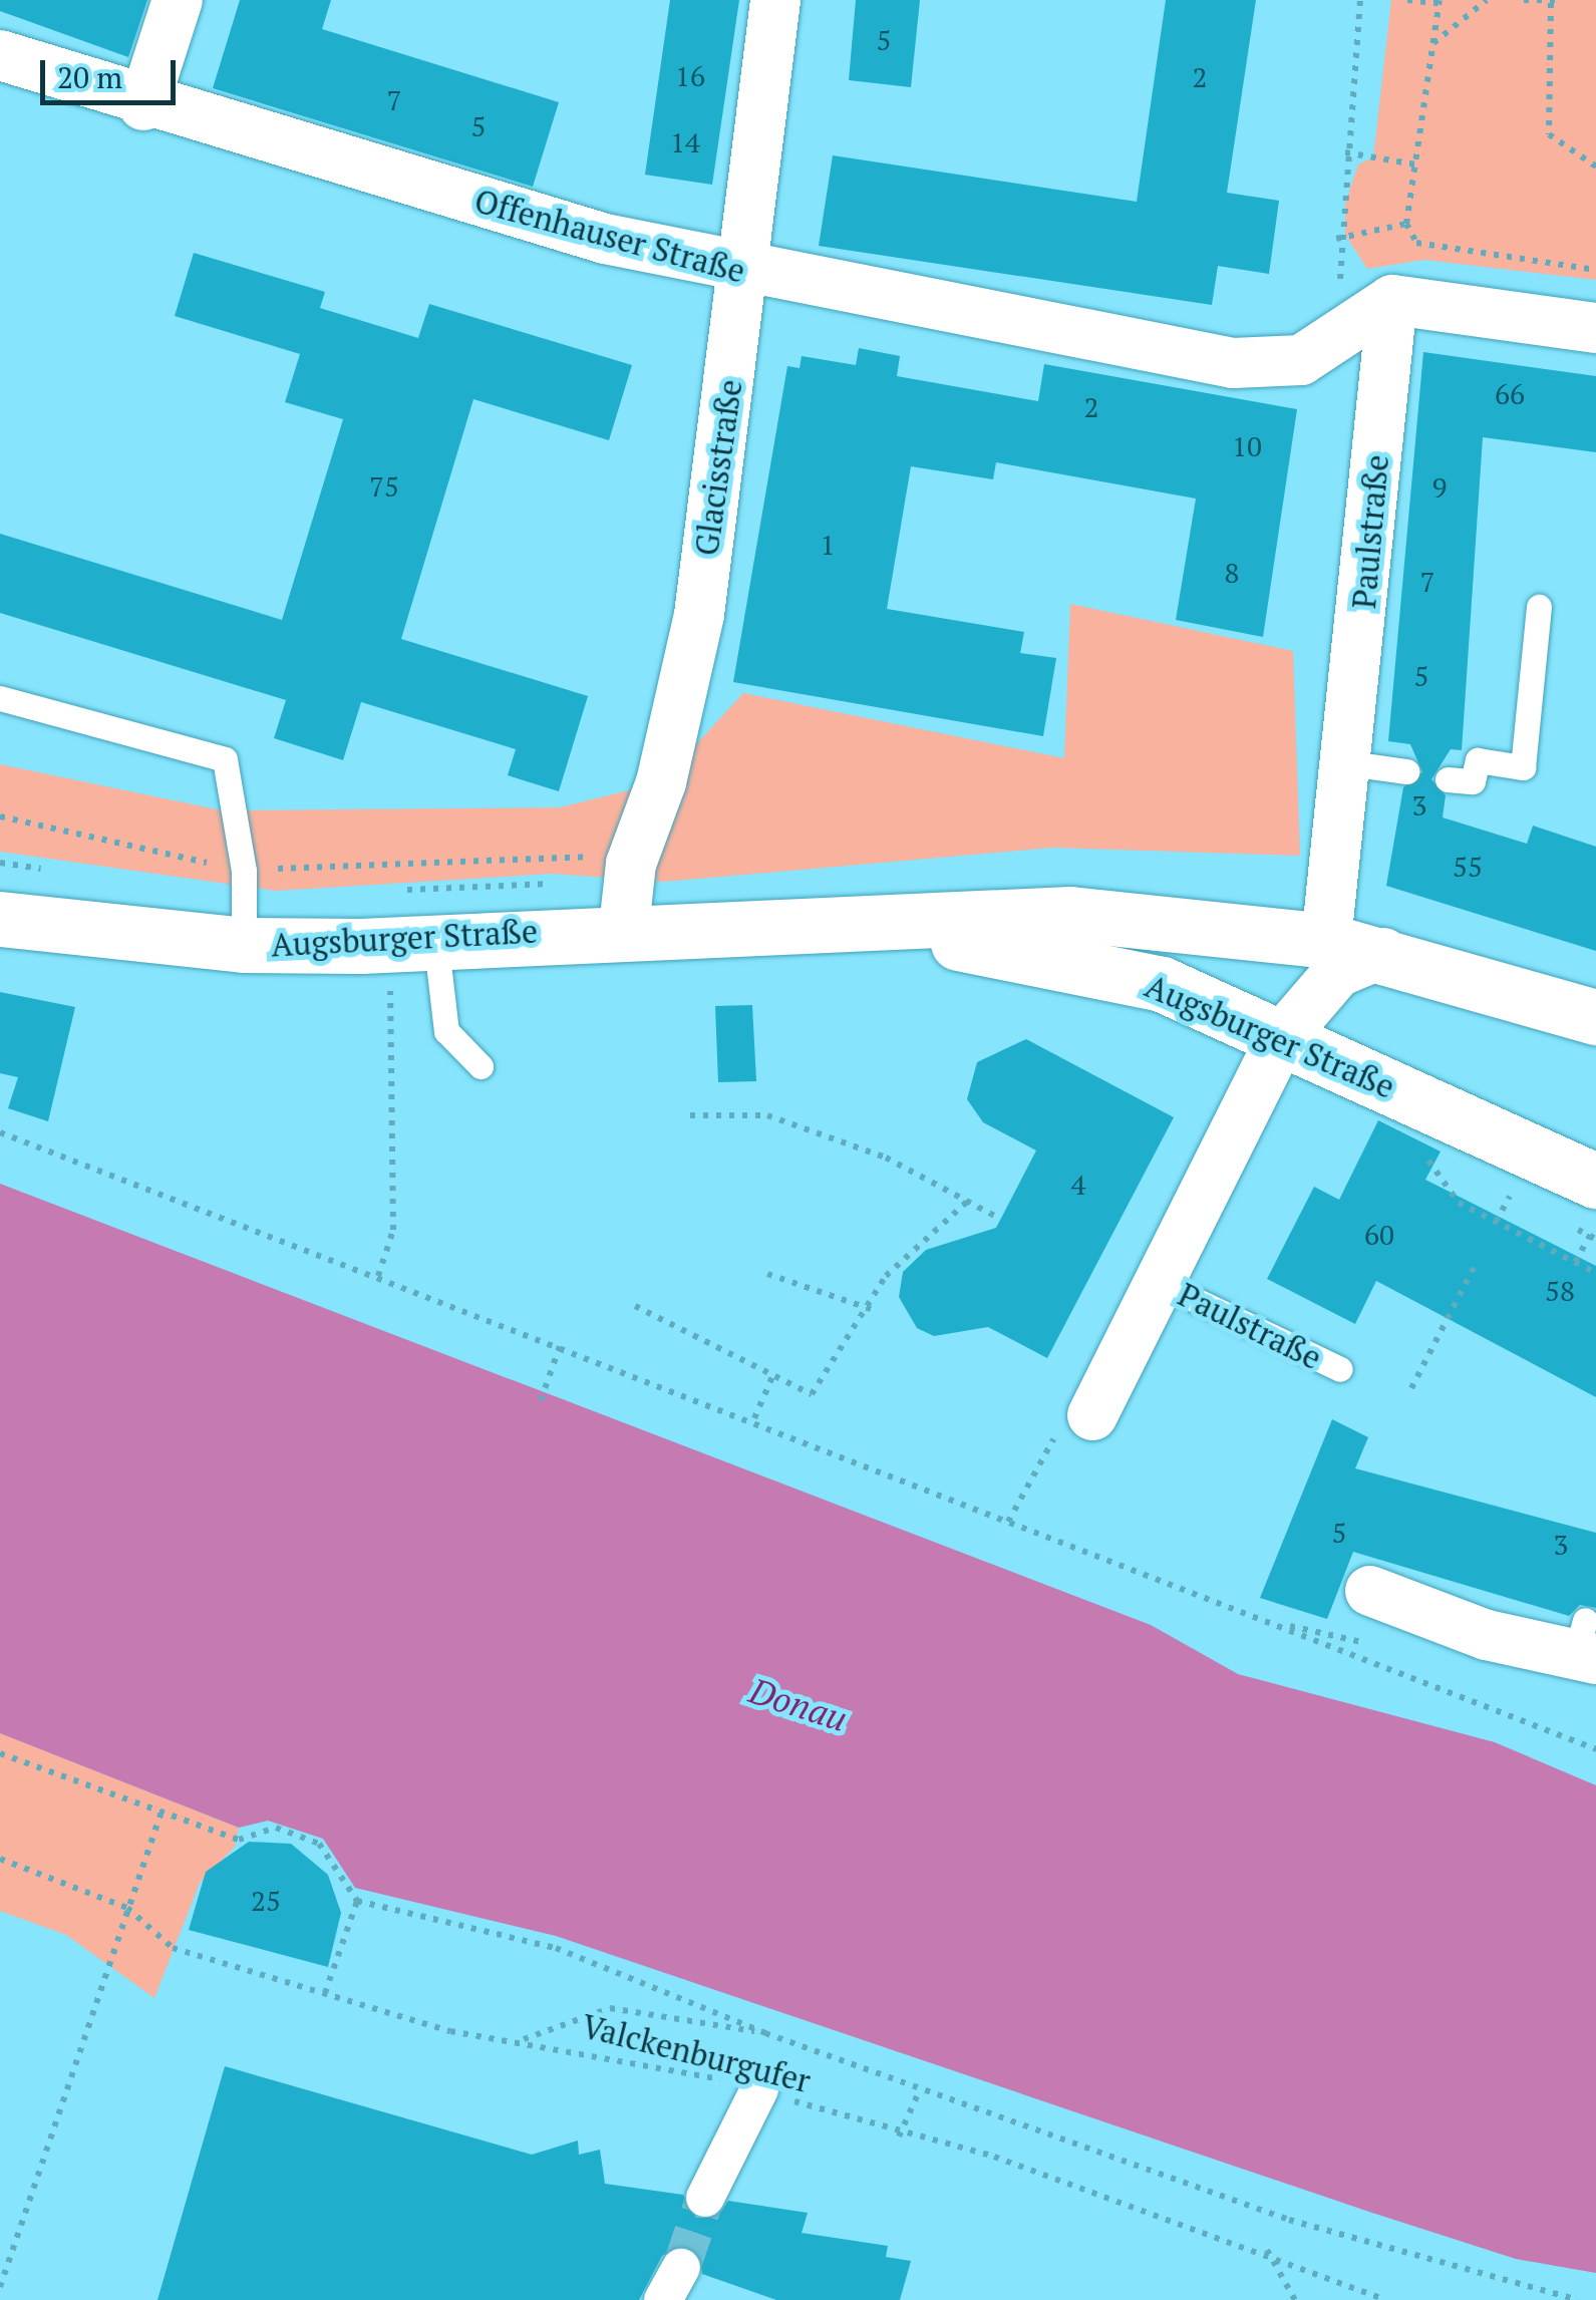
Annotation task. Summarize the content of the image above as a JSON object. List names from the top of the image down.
{
  "streets": {
    "street": [
      "Offenhauser Straße",
      "Glacisstraße",
      "Paulstraße",
      "Augsburger Straße"
    ],
    "path": ["Valckenburgufer"]
  },
  "crossings": [
    ["Offenhauser Straße", "Glacisstraße"],
    ["Offenhauser Straße", "Paulstraße"],
    ["Glacisstraße", "Augsburger Straße"],
    ["Paulstraße", "Augsburger Straße"]
  ],
  "water": ["Donau"],
  "house_numbers": [
    "5",
    "16",
    "2",
    "7",
    "5",
    "14",
    "66",
    "2",
    "10",
    "75",
    "9",
    "1",
    "8",
    "7",
    "5",
    "3",
    "55",
    "4",
    "60",
    "58",
    "5",
    "3",
    "25"
  ],
  "scale_bar": "20 m"
}
